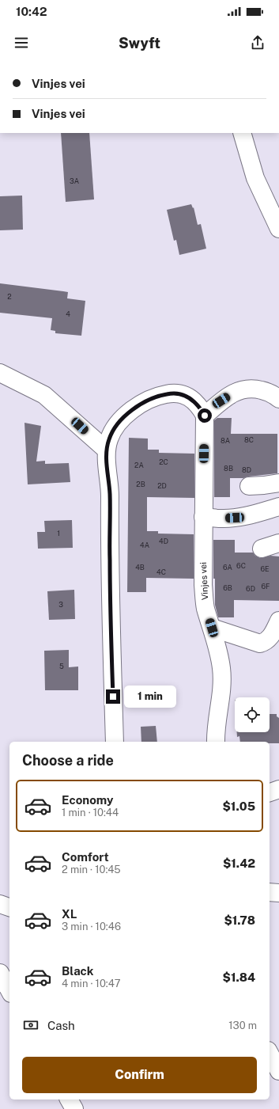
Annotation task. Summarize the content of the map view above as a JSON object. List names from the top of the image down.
{
  "streets": {
    "street": ["Vinjes vei"]
  },
  "house_numbers": [
    "3A",
    "2",
    "4",
    "8C",
    "8A",
    "2C",
    "2A",
    "8B",
    "8D",
    "2B",
    "2D",
    "1",
    "4D",
    "4A",
    "6C",
    "4B",
    "6A",
    "6E",
    "4C",
    "6F",
    "6B",
    "6D",
    "3",
    "5"
  ],
  "page": {
    "status": "10:42",
    "header": "Swyft",
    "banner": ["Vinjes vei", "Vinjes vei"],
    "bubble": "1 min",
    "heading": "Choose a ride",
    "list": [
      {
        "name": "Economy",
        "note": "1 min · 10:44",
        "value": "$1.05"
      },
      {
        "name": "Comfort",
        "note": "2 min · 10:45",
        "value": "$1.42"
      },
      {
        "name": "XL",
        "note": "3 min · 10:46",
        "value": "$1.78"
      },
      {
        "name": "Black",
        "note": "4 min · 10:47",
        "value": "$1.84"
      }
    ],
    "pay": ["Cash", "130 m"],
    "buttons": "Confirm"
  }
}
